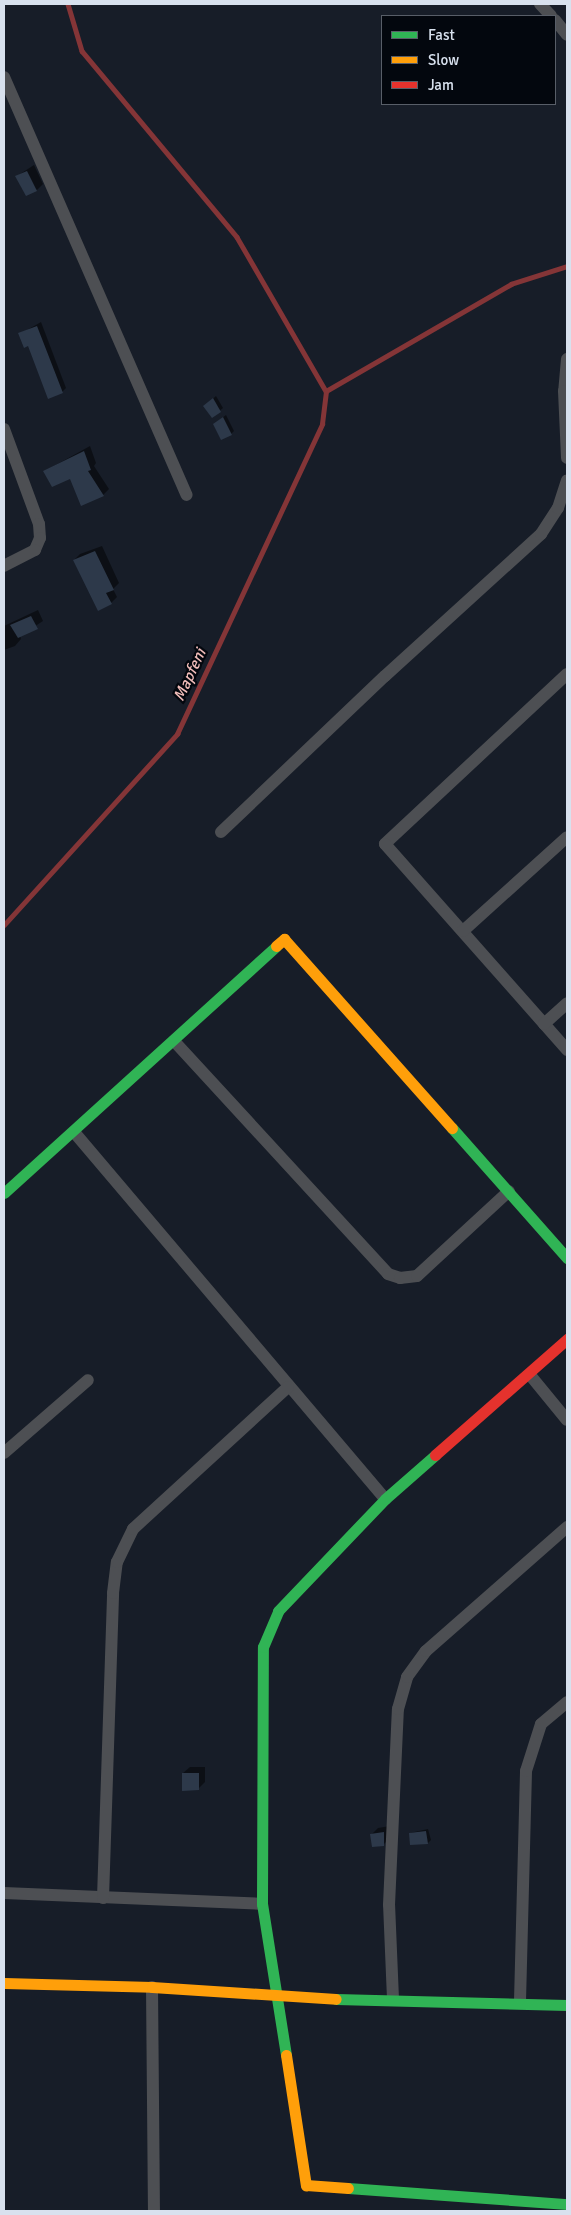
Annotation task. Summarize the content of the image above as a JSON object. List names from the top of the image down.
{
  "water": ["Mapfeni"],
  "legend": ["Fast", "Slow", "Jam"]
}
